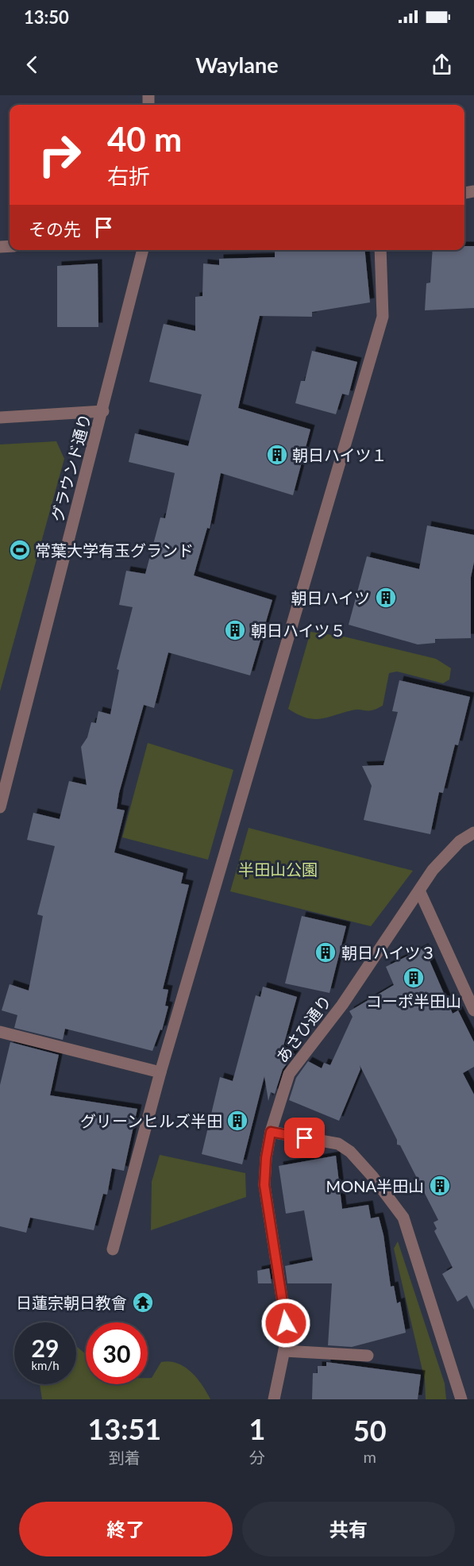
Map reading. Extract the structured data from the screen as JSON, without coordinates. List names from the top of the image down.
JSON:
{
  "streets": {
    "street": ["グラウンド通り", "あさひ通り"]
  },
  "parks": ["半田山公園"],
  "places": {
    "building": [
      "朝日ハイツ１",
      "朝日ハイツ",
      "朝日ハイツ５",
      "朝日ハイツ３",
      "コーポ半田山",
      "グリーンヒルズ半田",
      "MONA半田山"
    ],
    "sports": ["常葉大学有玉グランド"],
    "temple": ["日蓮宗朝日教會"]
  },
  "page": {
    "status": "13:50",
    "header": "Waylane",
    "turn": ["40 m", "右折"],
    "then": "その先",
    "speed": "29 km/h",
    "limit": "30",
    "eta": [
      "13:51",
      "到着",
      "1",
      "分",
      "50",
      "m"
    ],
    "buttons": ["終了", "共有"]
  }
}
